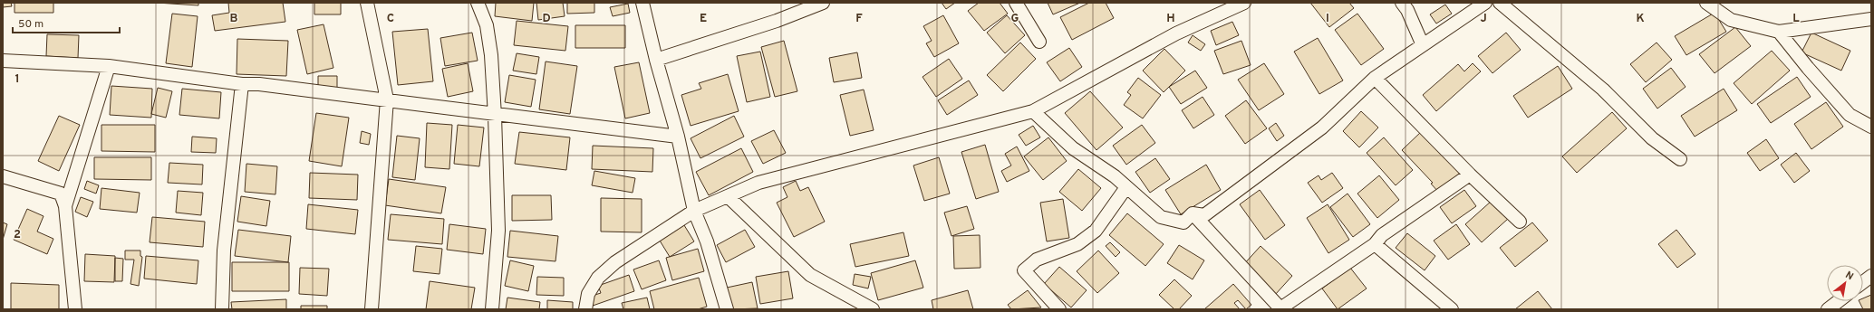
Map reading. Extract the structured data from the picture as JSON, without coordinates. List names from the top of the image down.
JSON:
{
  "scale_bar": "50 m",
  "north": "top right",
  "grid": {
    "columns": [
      "B",
      "C",
      "D",
      "E",
      "F",
      "G",
      "H",
      "I",
      "J",
      "K",
      "L"
    ],
    "rows": ["1", "2"]
  }
}
